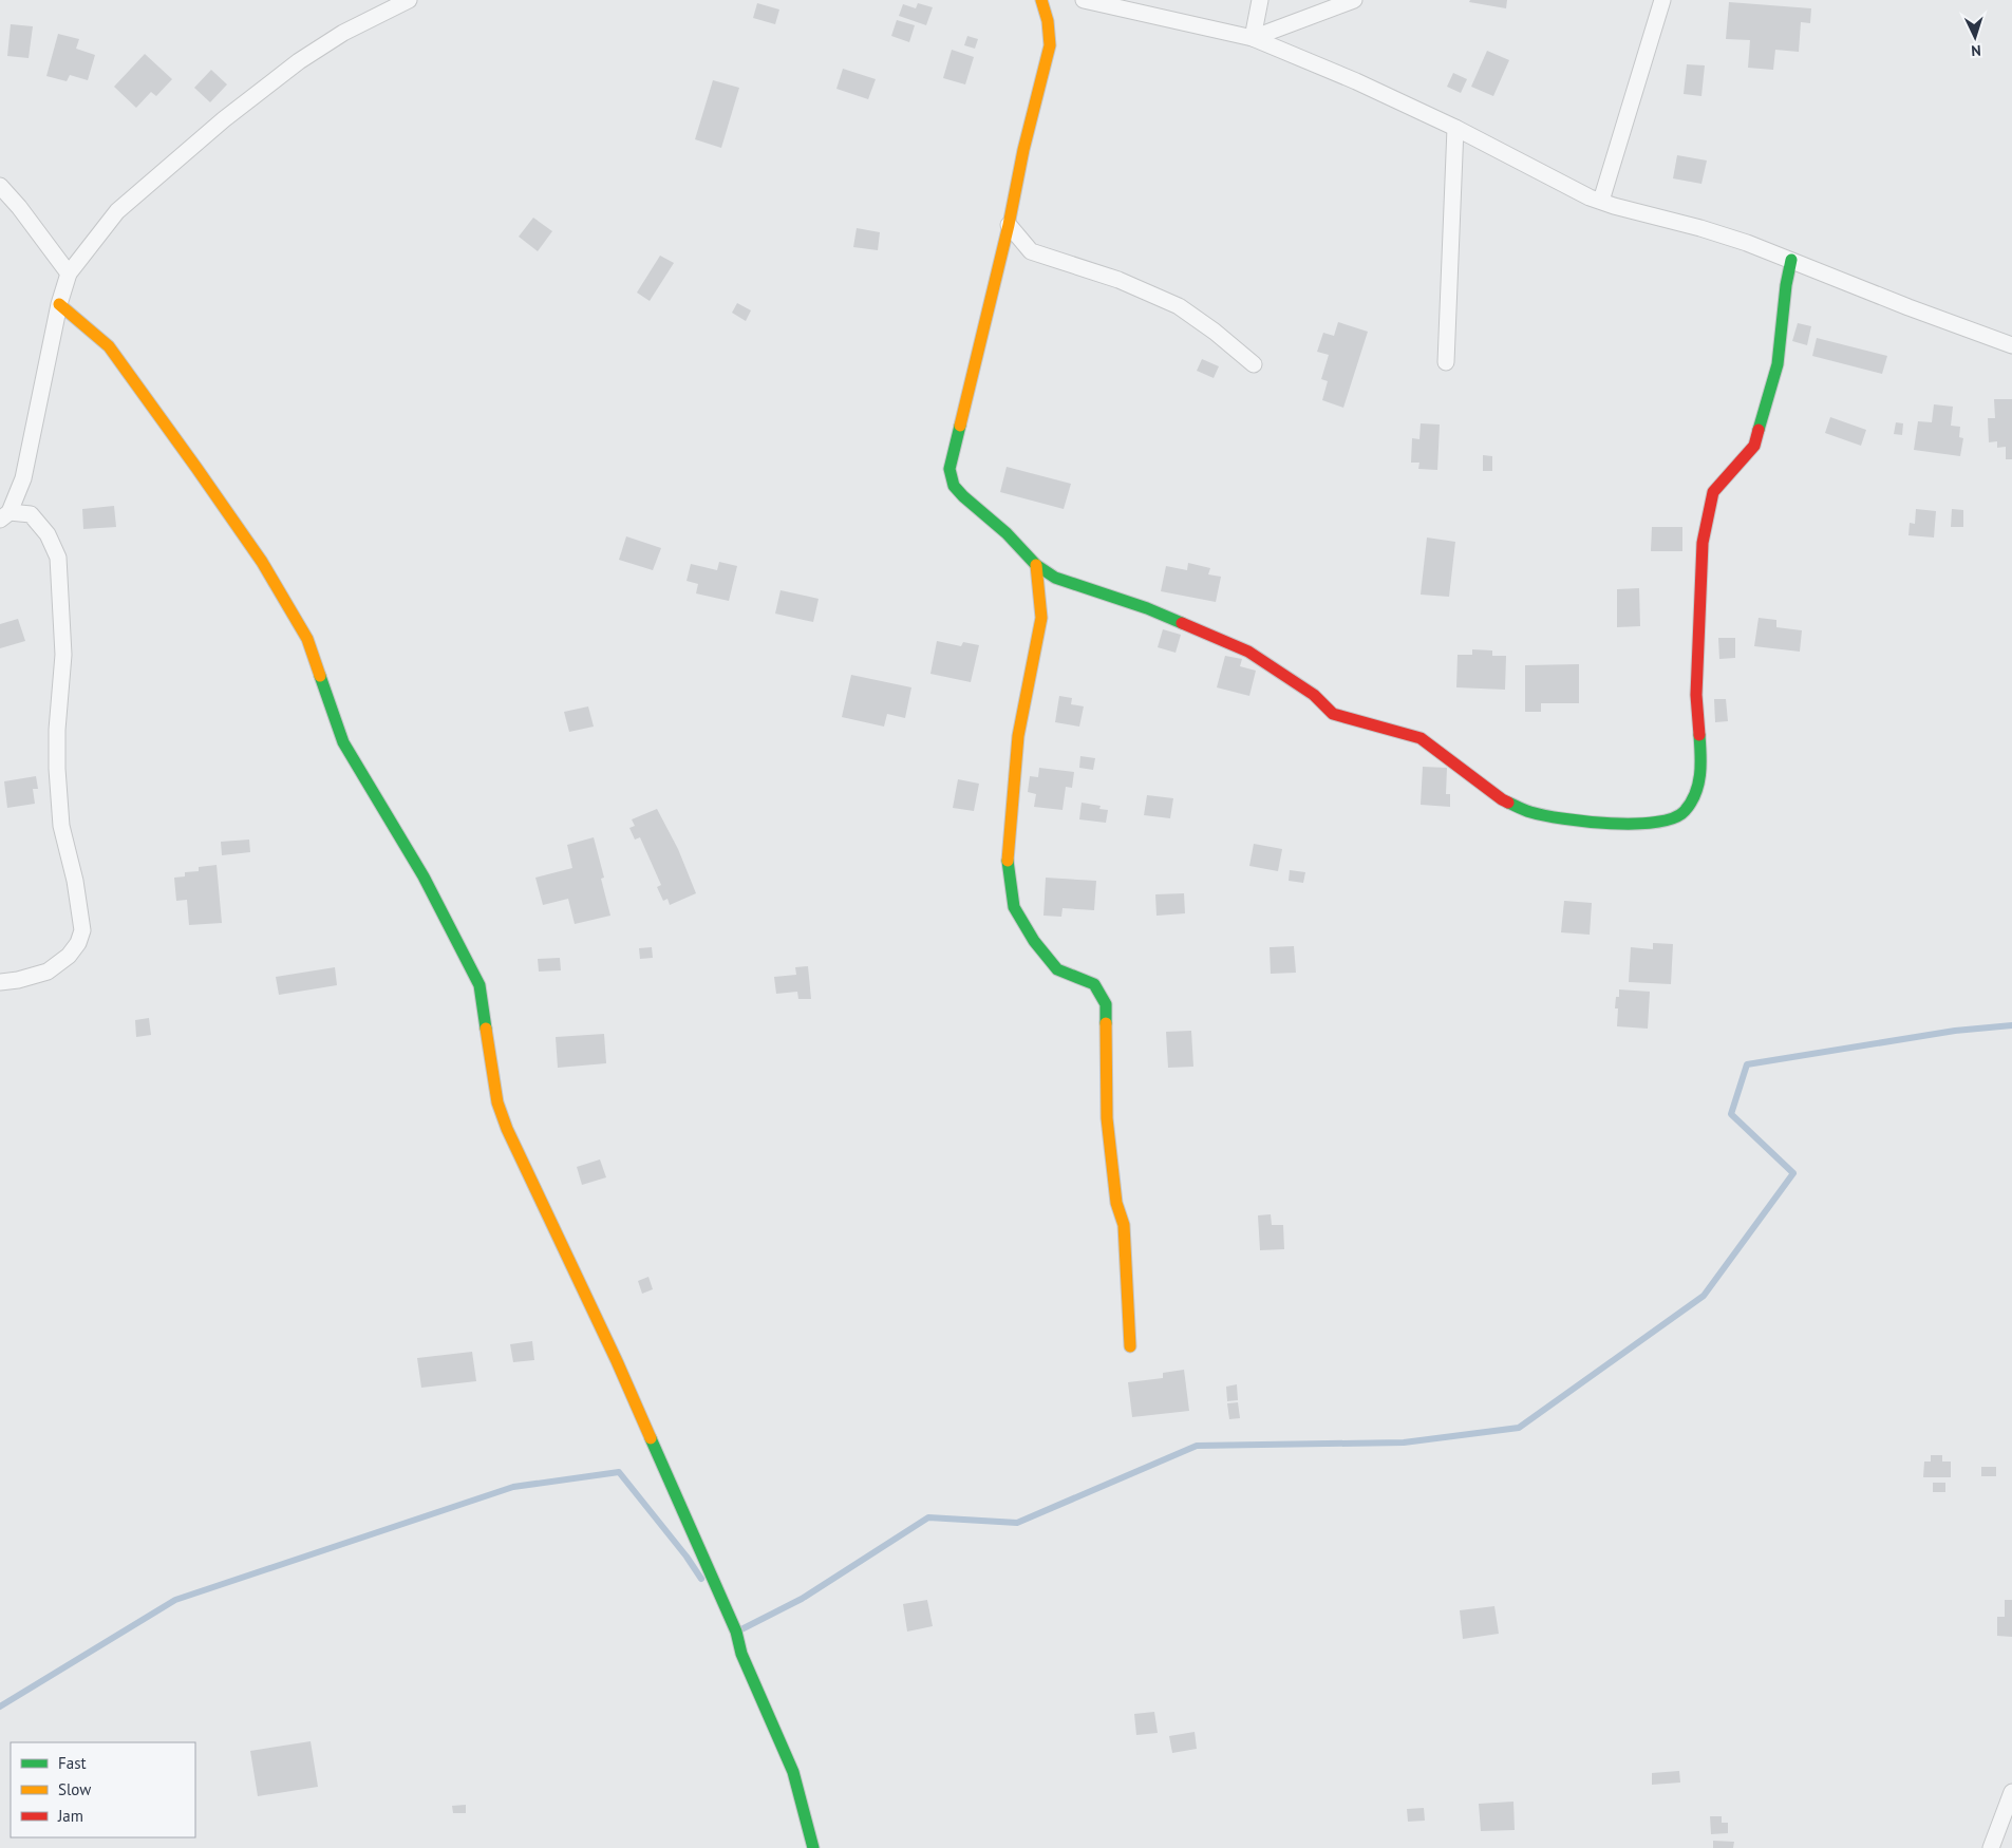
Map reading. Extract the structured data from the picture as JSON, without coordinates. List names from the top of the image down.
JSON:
{
  "legend": ["Fast", "Slow", "Jam"],
  "north": "bottom"
}
